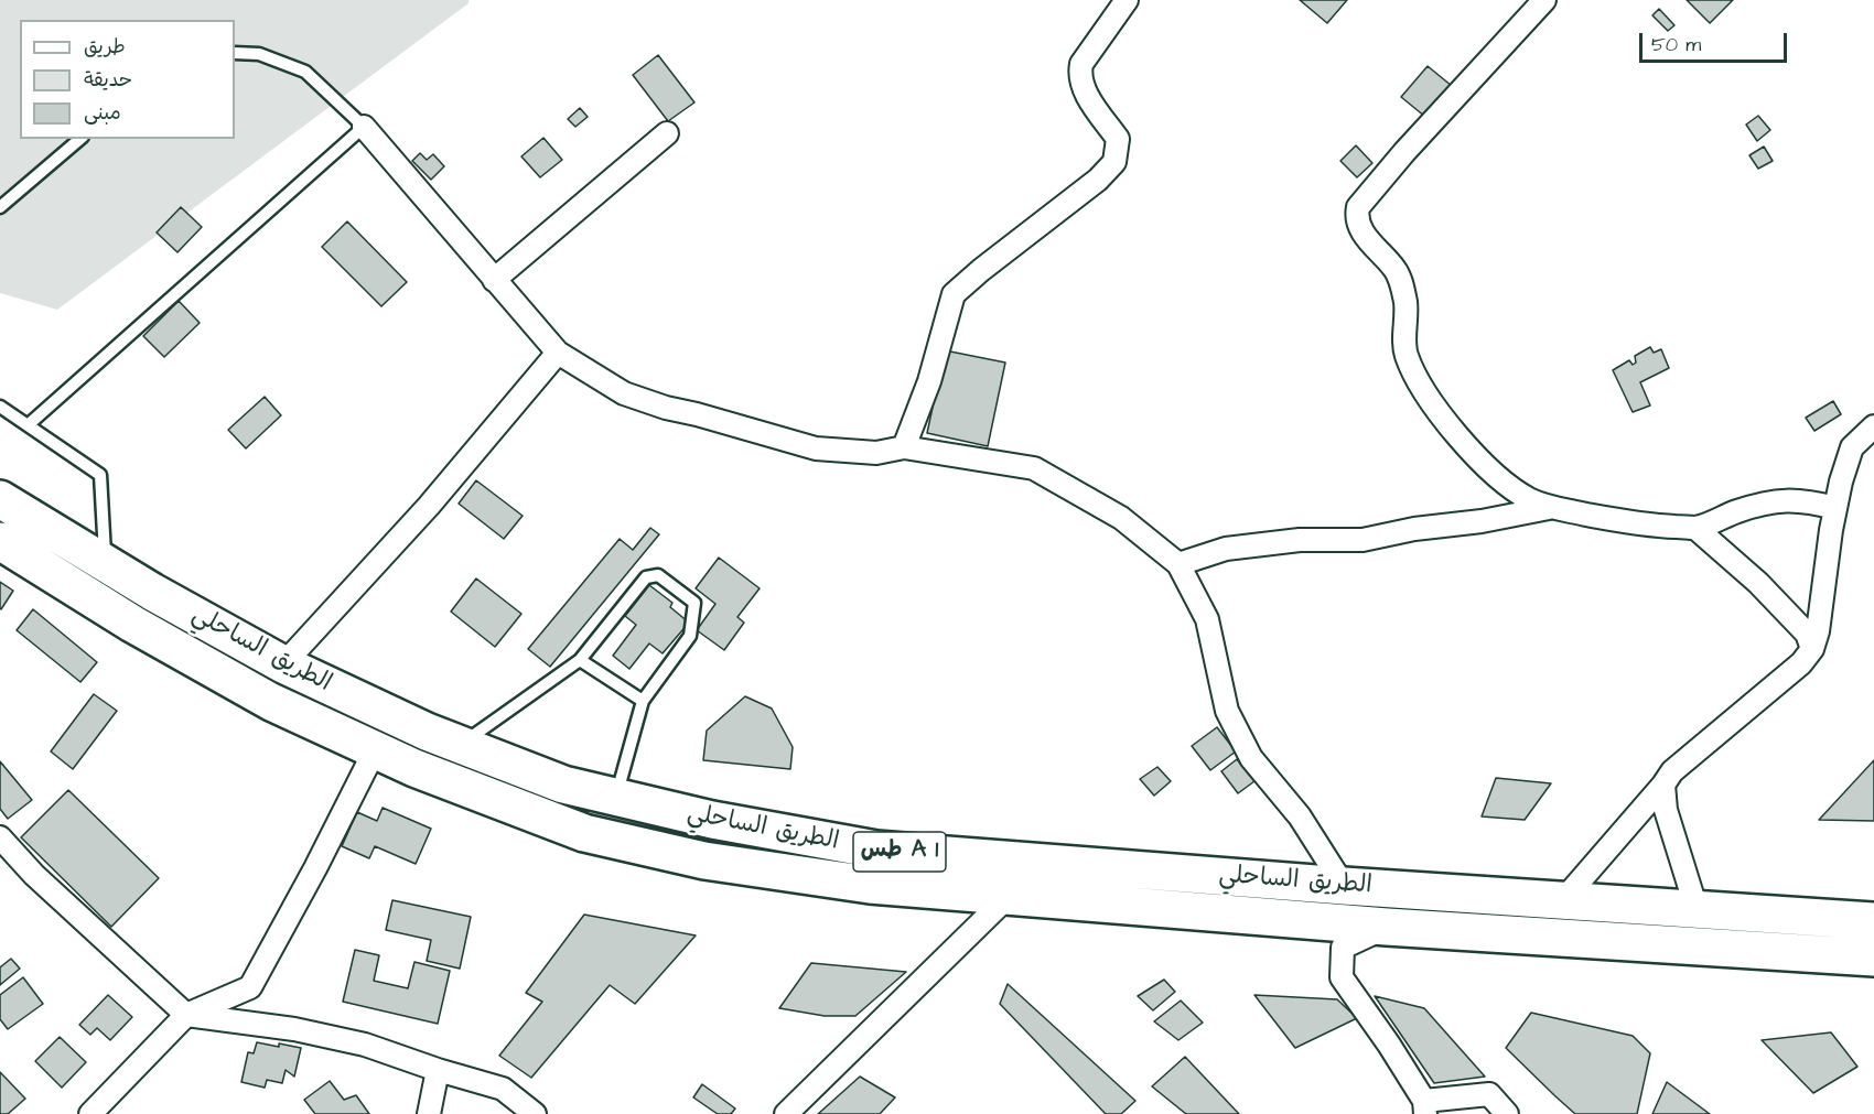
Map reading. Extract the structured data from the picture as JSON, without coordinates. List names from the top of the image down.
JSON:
{
  "streets": {
    "highway": ["الطريق الساحلي", "طس A 1"]
  },
  "legend": ["طريق", "حديقة", "مبنى"],
  "scale_bar": "50 m"
}
